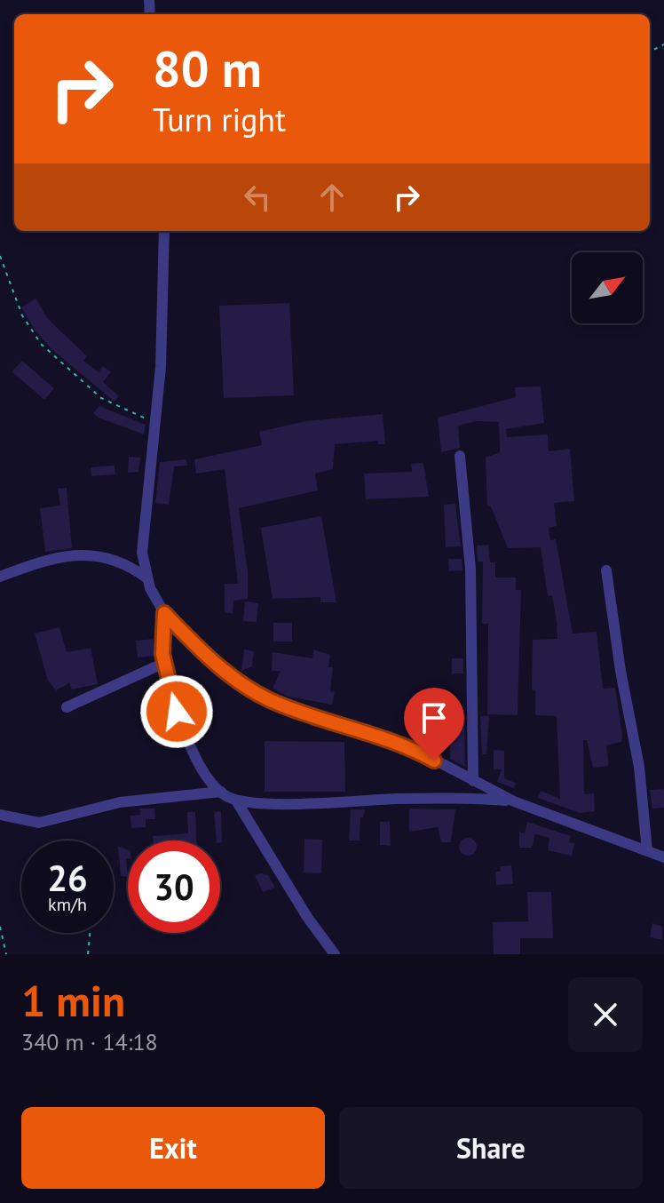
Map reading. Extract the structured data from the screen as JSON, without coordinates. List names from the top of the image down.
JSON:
{
  "north": "top right",
  "page": {
    "turn": ["80 m", "Turn right"],
    "speed": "26 km/h",
    "limit": "30",
    "heading": ["1 min", "340 m · 14:18"],
    "buttons": ["Exit", "Share"]
  }
}
